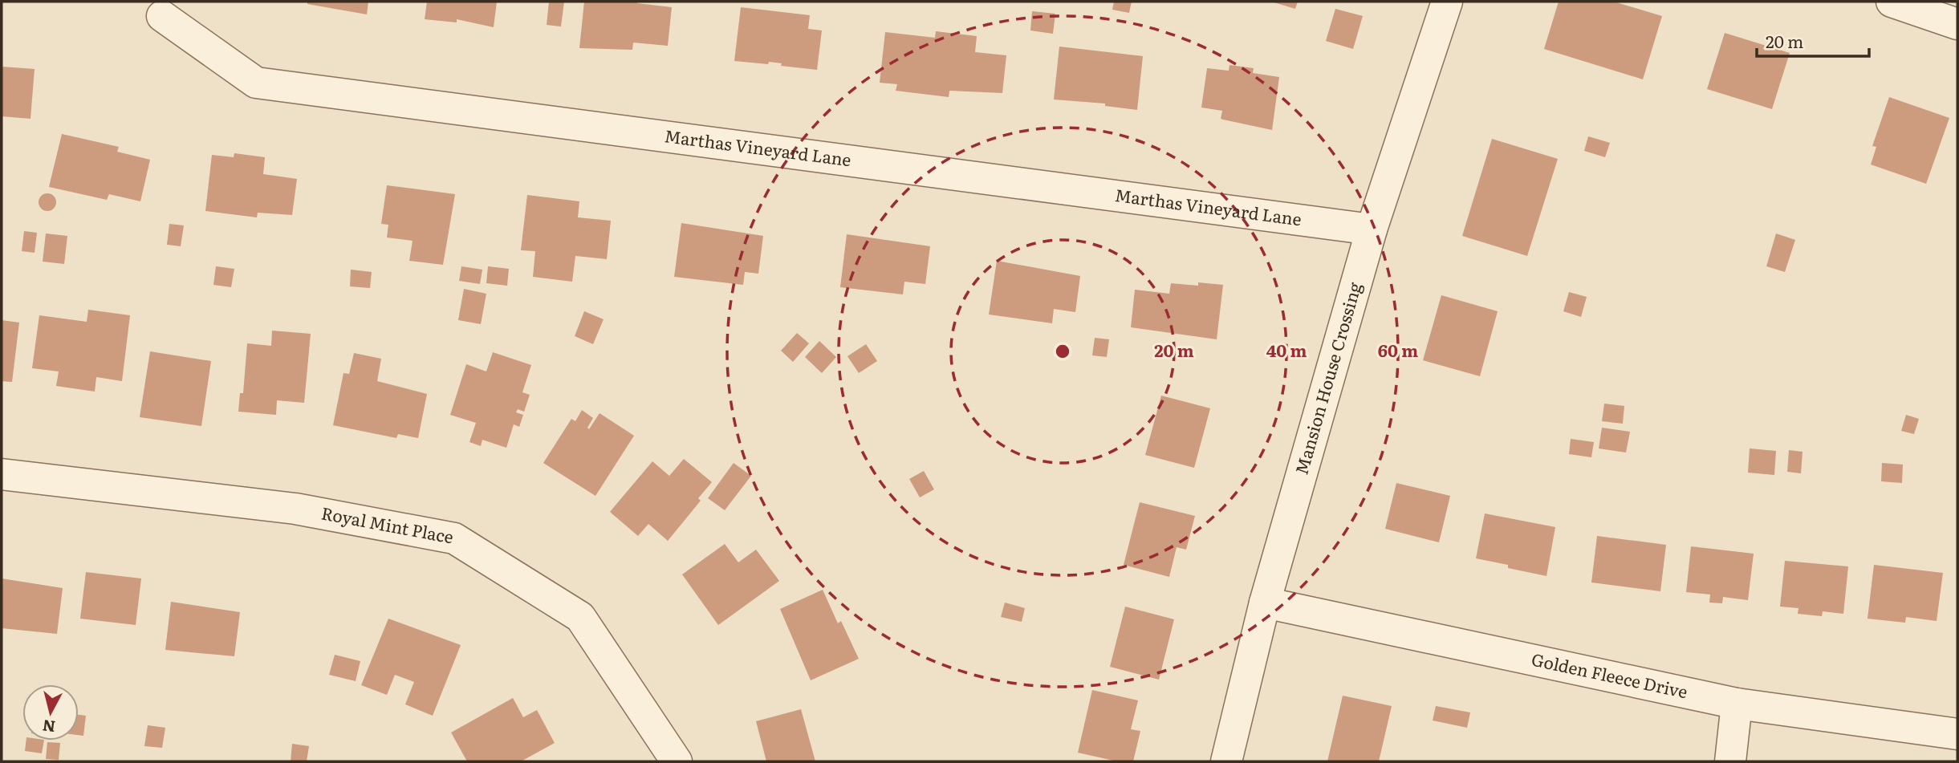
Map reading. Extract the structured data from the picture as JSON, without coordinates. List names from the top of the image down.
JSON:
{
  "streets": {
    "street": [
      "Marthas Vineyard Lane",
      "Mansion House Crossing",
      "Royal Mint Place",
      "Golden Fleece Drive"
    ]
  },
  "crossings": [
    ["Marthas Vineyard Lane", "Mansion House Crossing"],
    ["Mansion House Crossing", "Golden Fleece Drive"]
  ],
  "scale_bar": "20 m",
  "north": "bottom",
  "rings": ["20 m", "40 m", "60 m"]
}
